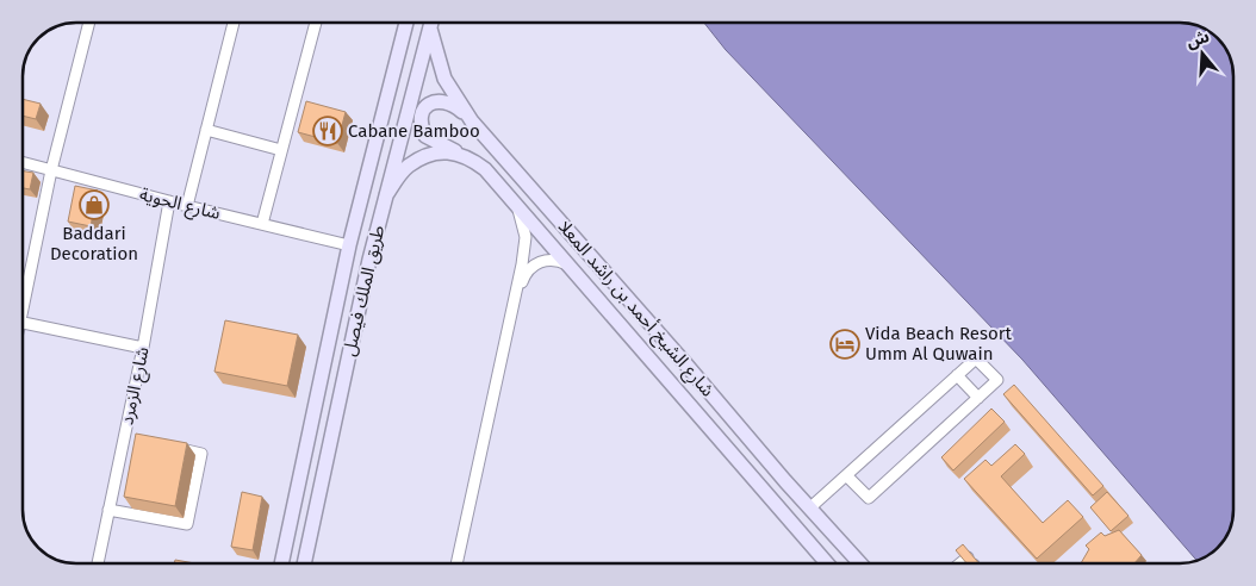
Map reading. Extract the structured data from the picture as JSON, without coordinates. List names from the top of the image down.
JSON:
{
  "streets": {
    "main road": ["طريق الملك فيصل", "شارع الشيخ أحمد بن راشد المعلا"],
    "street": ["شارع الحوية", "شارع الزمرد"]
  },
  "crossings": [
    ["شارع الحوية", "طريق الملك فيصل"],
    ["شارع الحوية", "شارع الزمرد"],
    ["طريق الملك فيصل", "شارع الشيخ أحمد بن راشد المعلا"]
  ],
  "places": {
    "restaurant": ["Cabane Bamboo"],
    "shop": ["Baddari Decoration"],
    "hotel": ["Vida Beach Resort Umm Al Quwain"]
  },
  "north": "top"
}
